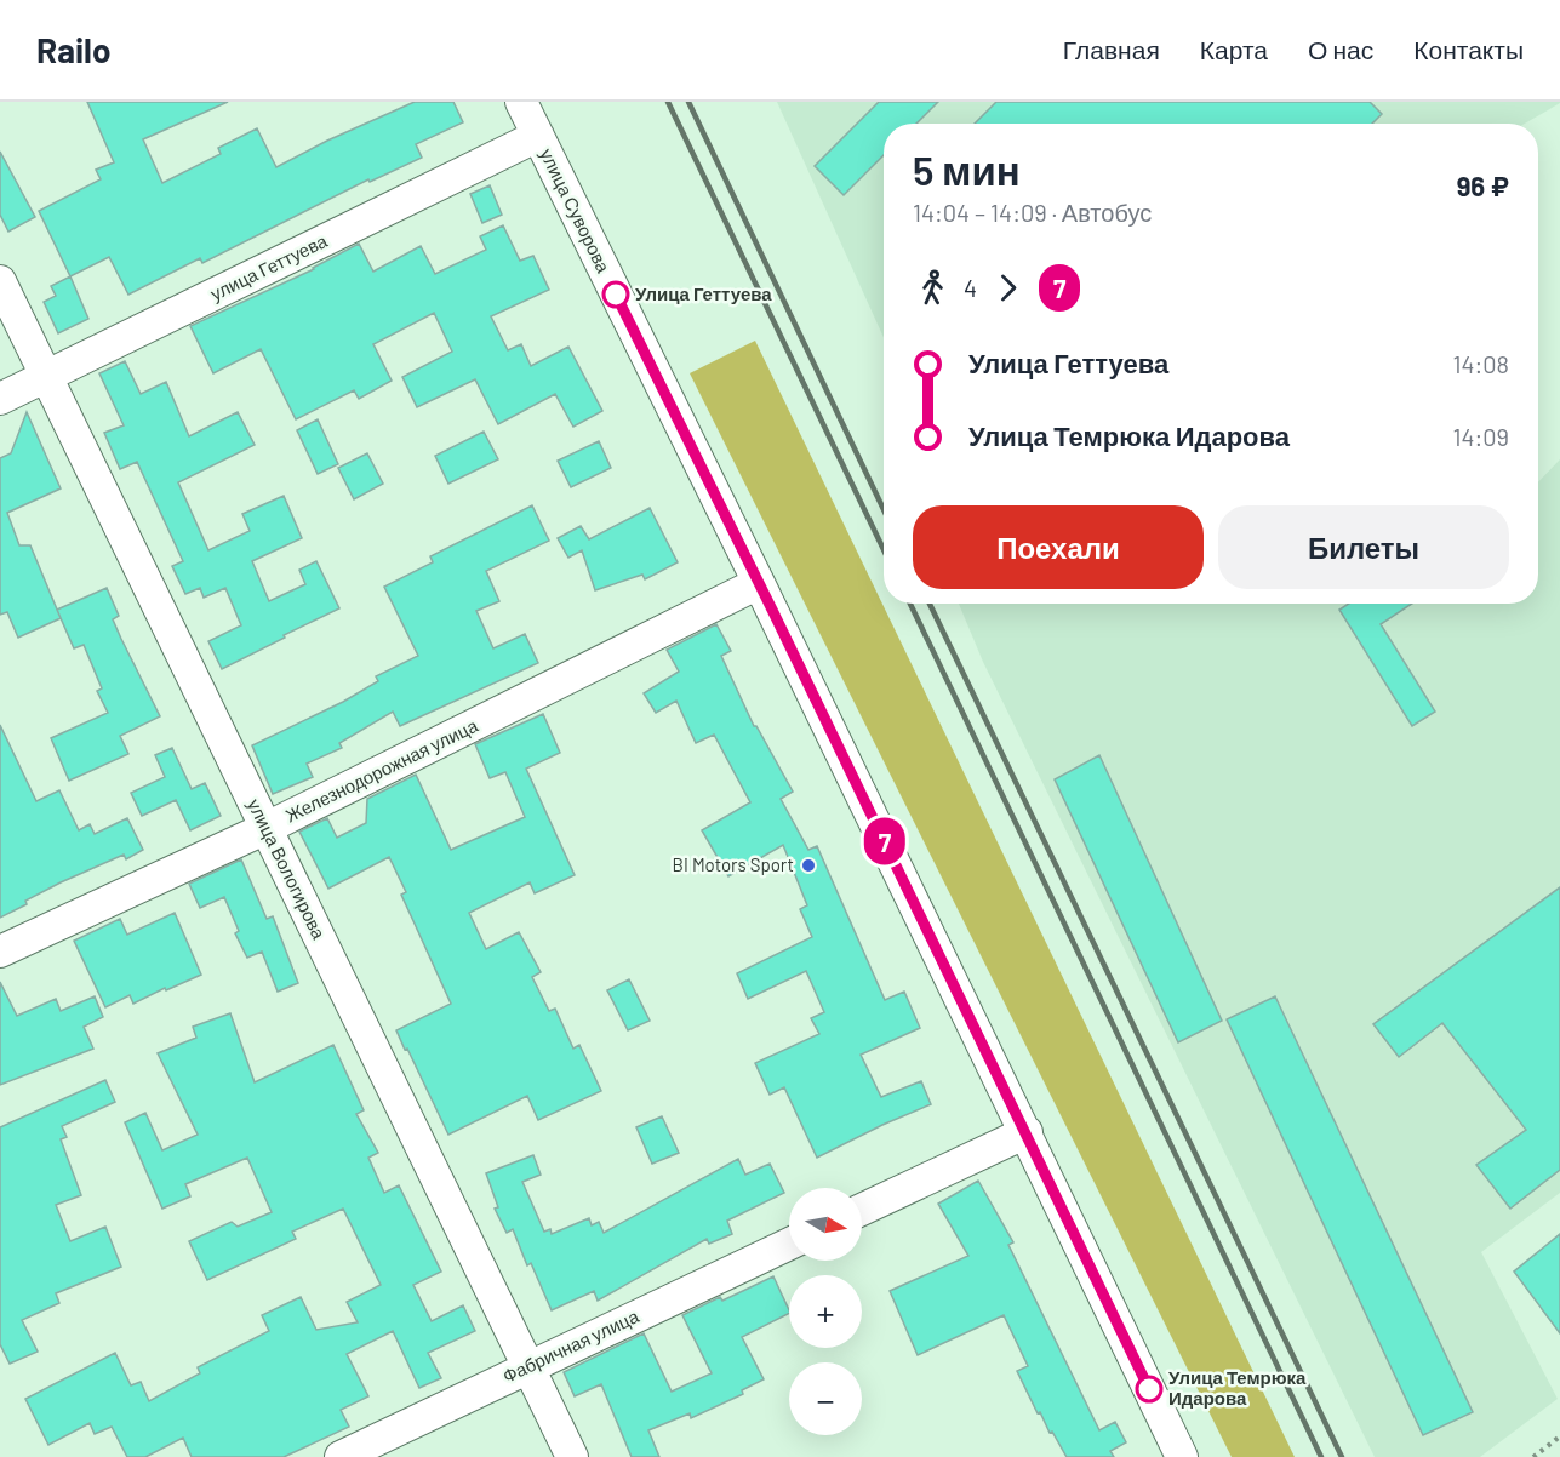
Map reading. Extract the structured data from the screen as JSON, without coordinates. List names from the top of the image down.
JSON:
{
  "streets": {
    "street": [
      "улица Суворова",
      "улица Геттуева",
      "Железнодорожная улица",
      "улица Вологирова",
      "Фабричная улица"
    ]
  },
  "crossings": [
    ["улица Суворова", "улица Геттуева"],
    ["улица Суворова", "Железнодорожная улица"],
    ["улица Геттуева", "улица Вологирова"],
    ["Железнодорожная улица", "улица Вологирова"],
    ["улица Вологирова", "Фабричная улица"]
  ],
  "places": ["Улица Геттуева", "BI Motors Sport", "Улица Темрюка Идарова"],
  "lines": ["bus line 7"],
  "north": "right",
  "page": {
    "header": "Railo",
    "nav": [
      "Главная",
      "Карта",
      "О нас",
      "Контакты"
    ],
    "on_map": "7",
    "heading": ["5 мин", "14:04 – 14:09 · Автобус", "96 ₽"],
    "legs": ["4", "7"],
    "list": [
      {
        "name": "Улица Геттуева",
        "value": "14:08"
      },
      {
        "name": "Улица Темрюка Идарова",
        "value": "14:09"
      }
    ],
    "buttons": ["Поехали", "Билеты"],
    "map_buttons": ["+", "−"]
  }
}
